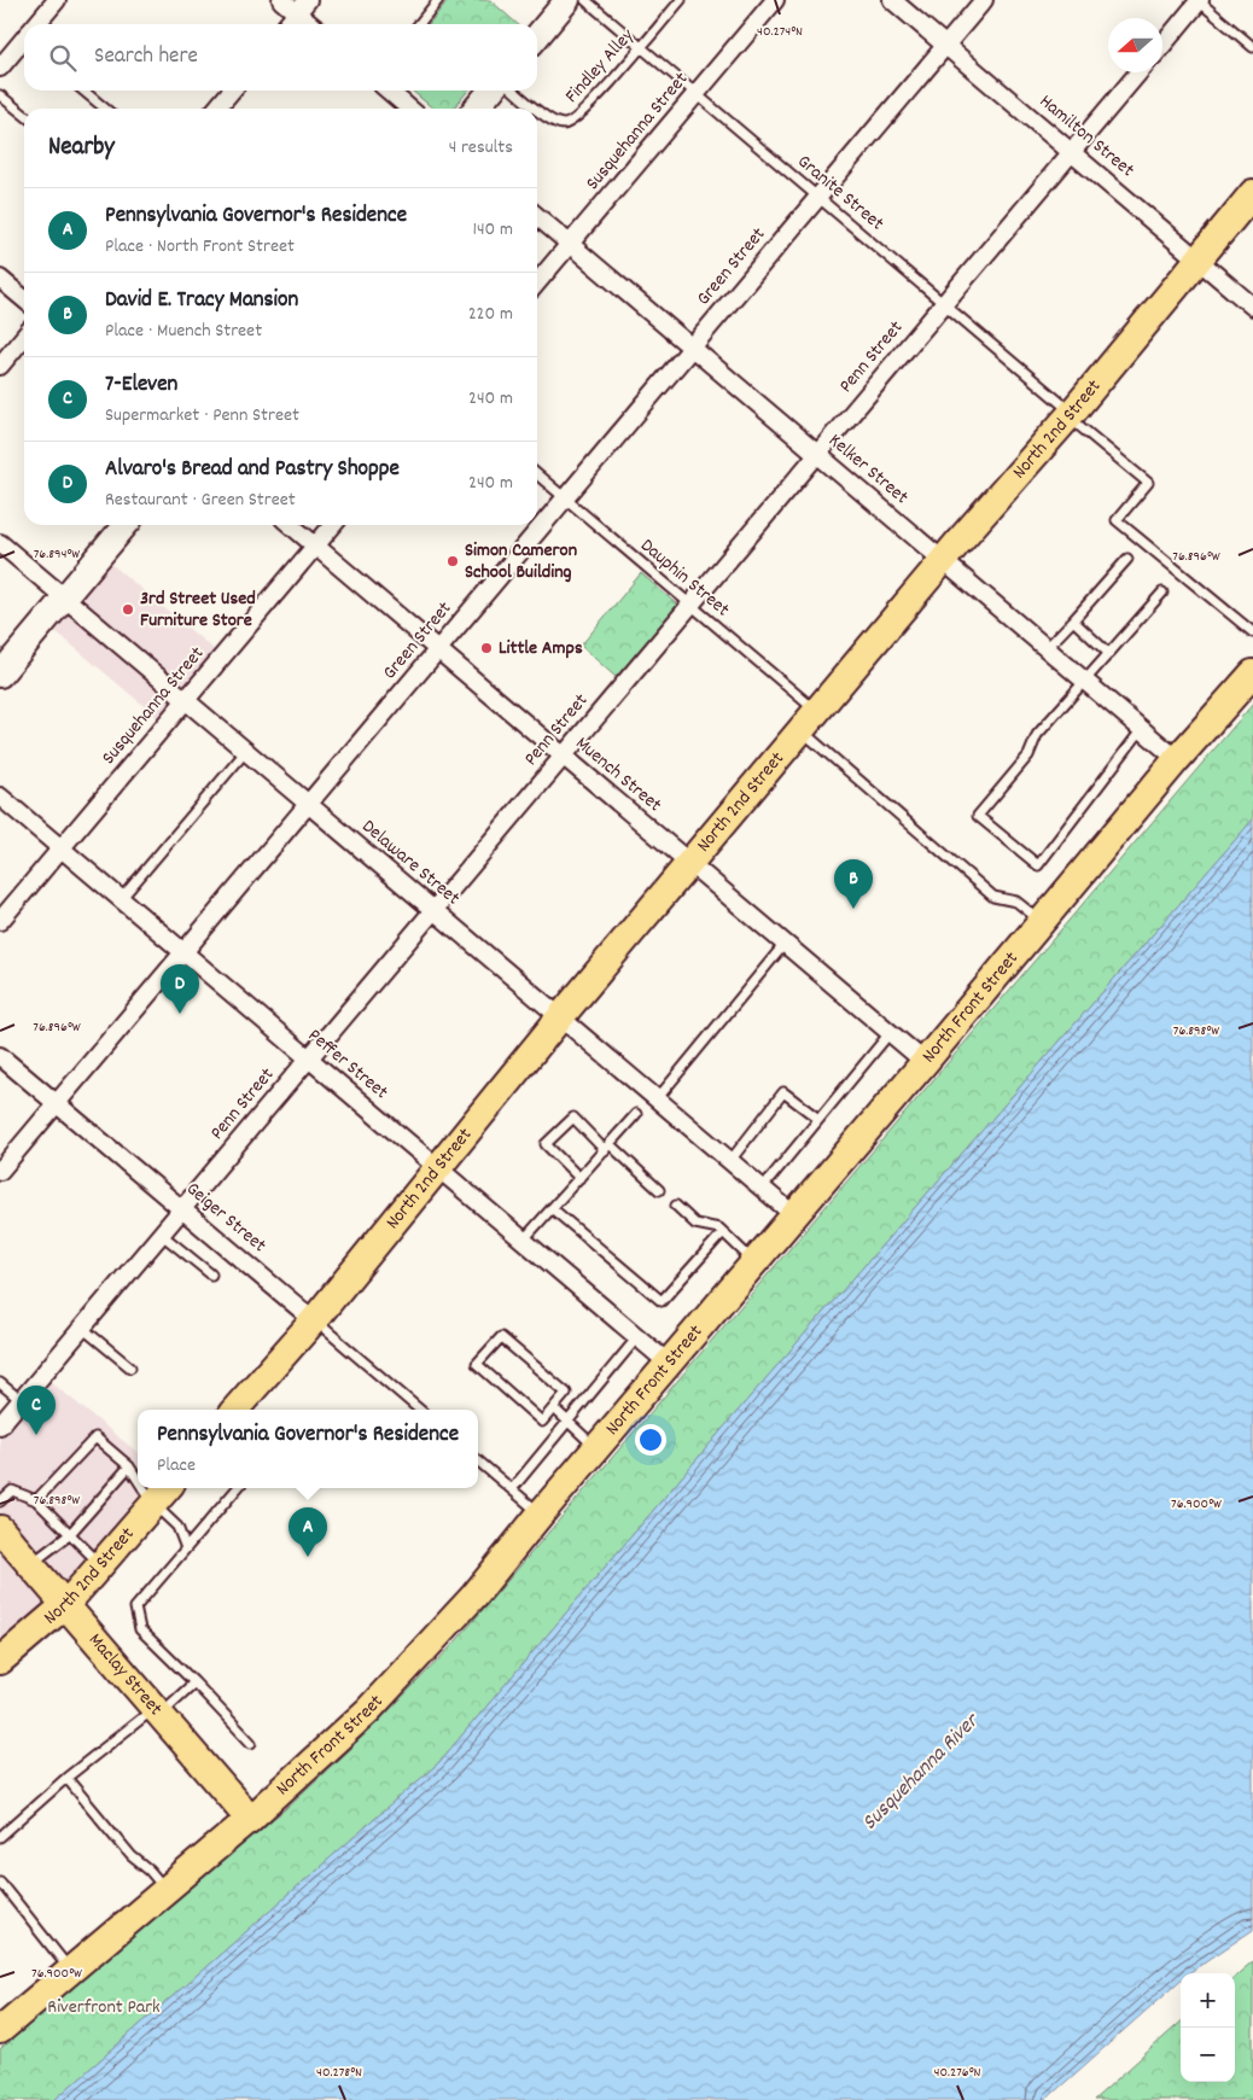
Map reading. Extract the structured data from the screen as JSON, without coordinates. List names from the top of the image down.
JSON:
{
  "streets": {
    "main road": ["North 2nd Street", "North Front Street", "Maclay Street"],
    "street": [
      "Susquehanna Street",
      "Hamilton Street",
      "Green Street",
      "Penn Street",
      "Kelker Street",
      "Muench Street",
      "Delaware Street",
      "Peffer Street",
      "Geiger Street"
    ],
    "lane": ["Findley Alley", "Granite Street", "Dauphin Street"]
  },
  "crossings": [
    ["Findley Alley", "Granite Street"],
    ["Susquehanna Street", "Granite Street"],
    ["Susquehanna Street", "Kelker Street"],
    ["Susquehanna Street", "Muench Street"],
    ["Susquehanna Street", "Delaware Street"],
    ["Susquehanna Street", "Peffer Street"],
    ["Hamilton Street", "Green Street"],
    ["Hamilton Street", "Penn Street"],
    ["Hamilton Street", "North 2nd Street"],
    ["Granite Street", "Green Street"],
    ["Granite Street", "Penn Street"],
    ["Granite Street", "North 2nd Street"],
    ["Green Street", "Kelker Street"],
    ["Green Street", "Dauphin Street"],
    ["Green Street", "Muench Street"],
    ["Green Street", "Delaware Street"],
    ["Green Street", "Peffer Street"],
    ["Green Street", "Geiger Street"],
    ["Penn Street", "Kelker Street"],
    ["Penn Street", "Dauphin Street"],
    ["Penn Street", "Muench Street"],
    ["Penn Street", "Delaware Street"],
    ["Penn Street", "Peffer Street"],
    ["Penn Street", "Geiger Street"],
    ["North 2nd Street", "Kelker Street"],
    ["North 2nd Street", "Dauphin Street"],
    ["North 2nd Street", "Muench Street"],
    ["North 2nd Street", "Delaware Street"],
    ["North 2nd Street", "Peffer Street"],
    ["North 2nd Street", "Geiger Street"],
    ["North 2nd Street", "Maclay Street"],
    ["Kelker Street", "North Front Street"],
    ["Dauphin Street", "North Front Street"],
    ["Muench Street", "North Front Street"],
    ["Delaware Street", "North Front Street"],
    ["North Front Street", "Peffer Street"],
    ["North Front Street", "Maclay Street"]
  ],
  "water": ["Susquehanna River"],
  "parks": ["Riverfront Park"],
  "places": ["Simon Cameron School Building", "3rd Street Used Furniture Store", "Little Amps"],
  "north": "left",
  "page": {
    "search": "Search here",
    "heading": ["Nearby", "4 results"],
    "list": [
      {
        "mark": "A",
        "name": "Pennsylvania Governor's Residence",
        "note": "Place · North Front Street",
        "value": "140 m"
      },
      {
        "mark": "B",
        "name": "David E. Tracy Mansion",
        "note": "Place · Muench Street",
        "value": "220 m"
      },
      {
        "mark": "C",
        "name": "7-Eleven",
        "note": "Supermarket · Penn Street",
        "value": "240 m"
      },
      {
        "mark": "D",
        "name": "Alvaro's Bread and Pastry Shoppe",
        "note": "Restaurant · Green Street",
        "value": "240 m"
      }
    ],
    "pins": [
      "B",
      "D",
      "C",
      "A"
    ],
    "popup": ["Pennsylvania Governor's Residence", "Place"],
    "map_buttons": ["+", "−"]
  },
  "coordinates": [
    "40.274°N",
    "76.894°W",
    "76.896°W",
    "76.898°W",
    "76.900°W",
    "40.278°N",
    "40.276°N"
  ]
}
